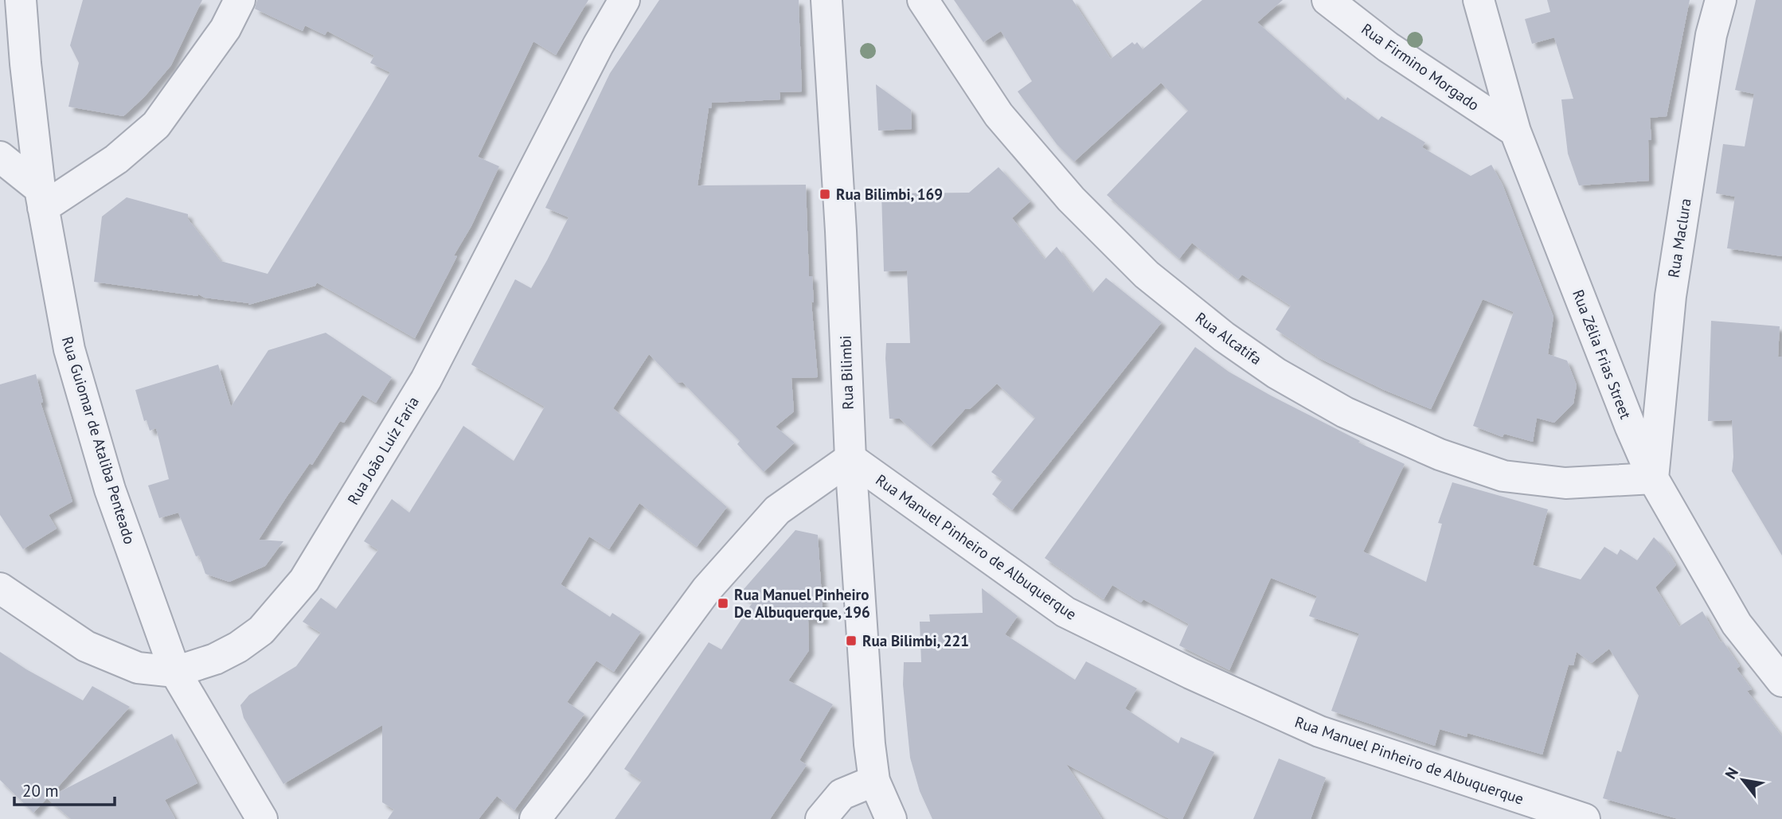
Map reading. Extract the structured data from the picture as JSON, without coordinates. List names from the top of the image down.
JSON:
{
  "streets": {
    "street": [
      "Rua Firmino Morgado",
      "Rua Maclura",
      "Rua Alcatifa",
      "Rua Zélia Frias Street",
      "Rua Bilimbi",
      "Rua Guiomar de Ataliba Penteado",
      "Rua João Luíz Faria",
      "Rua Manuel Pinheiro de Albuquerque"
    ]
  },
  "crossings": [
    ["Rua Firmino Morgado", "Rua Zélia Frias Street"],
    ["Rua Maclura", "Rua Alcatifa"],
    ["Rua Maclura", "Rua Zélia Frias Street"],
    ["Rua Alcatifa", "Rua Zélia Frias Street"],
    ["Rua Bilimbi", "Rua Manuel Pinheiro de Albuquerque"],
    ["Rua Guiomar de Ataliba Penteado", "Rua João Luíz Faria"]
  ],
  "places": {
    "transit": ["Rua Bilimbi, 169", "Rua Manuel Pinheiro De Albuquerque, 196", "Rua Bilimbi, 221"]
  },
  "scale_bar": "20 m",
  "north": "top left"
}
